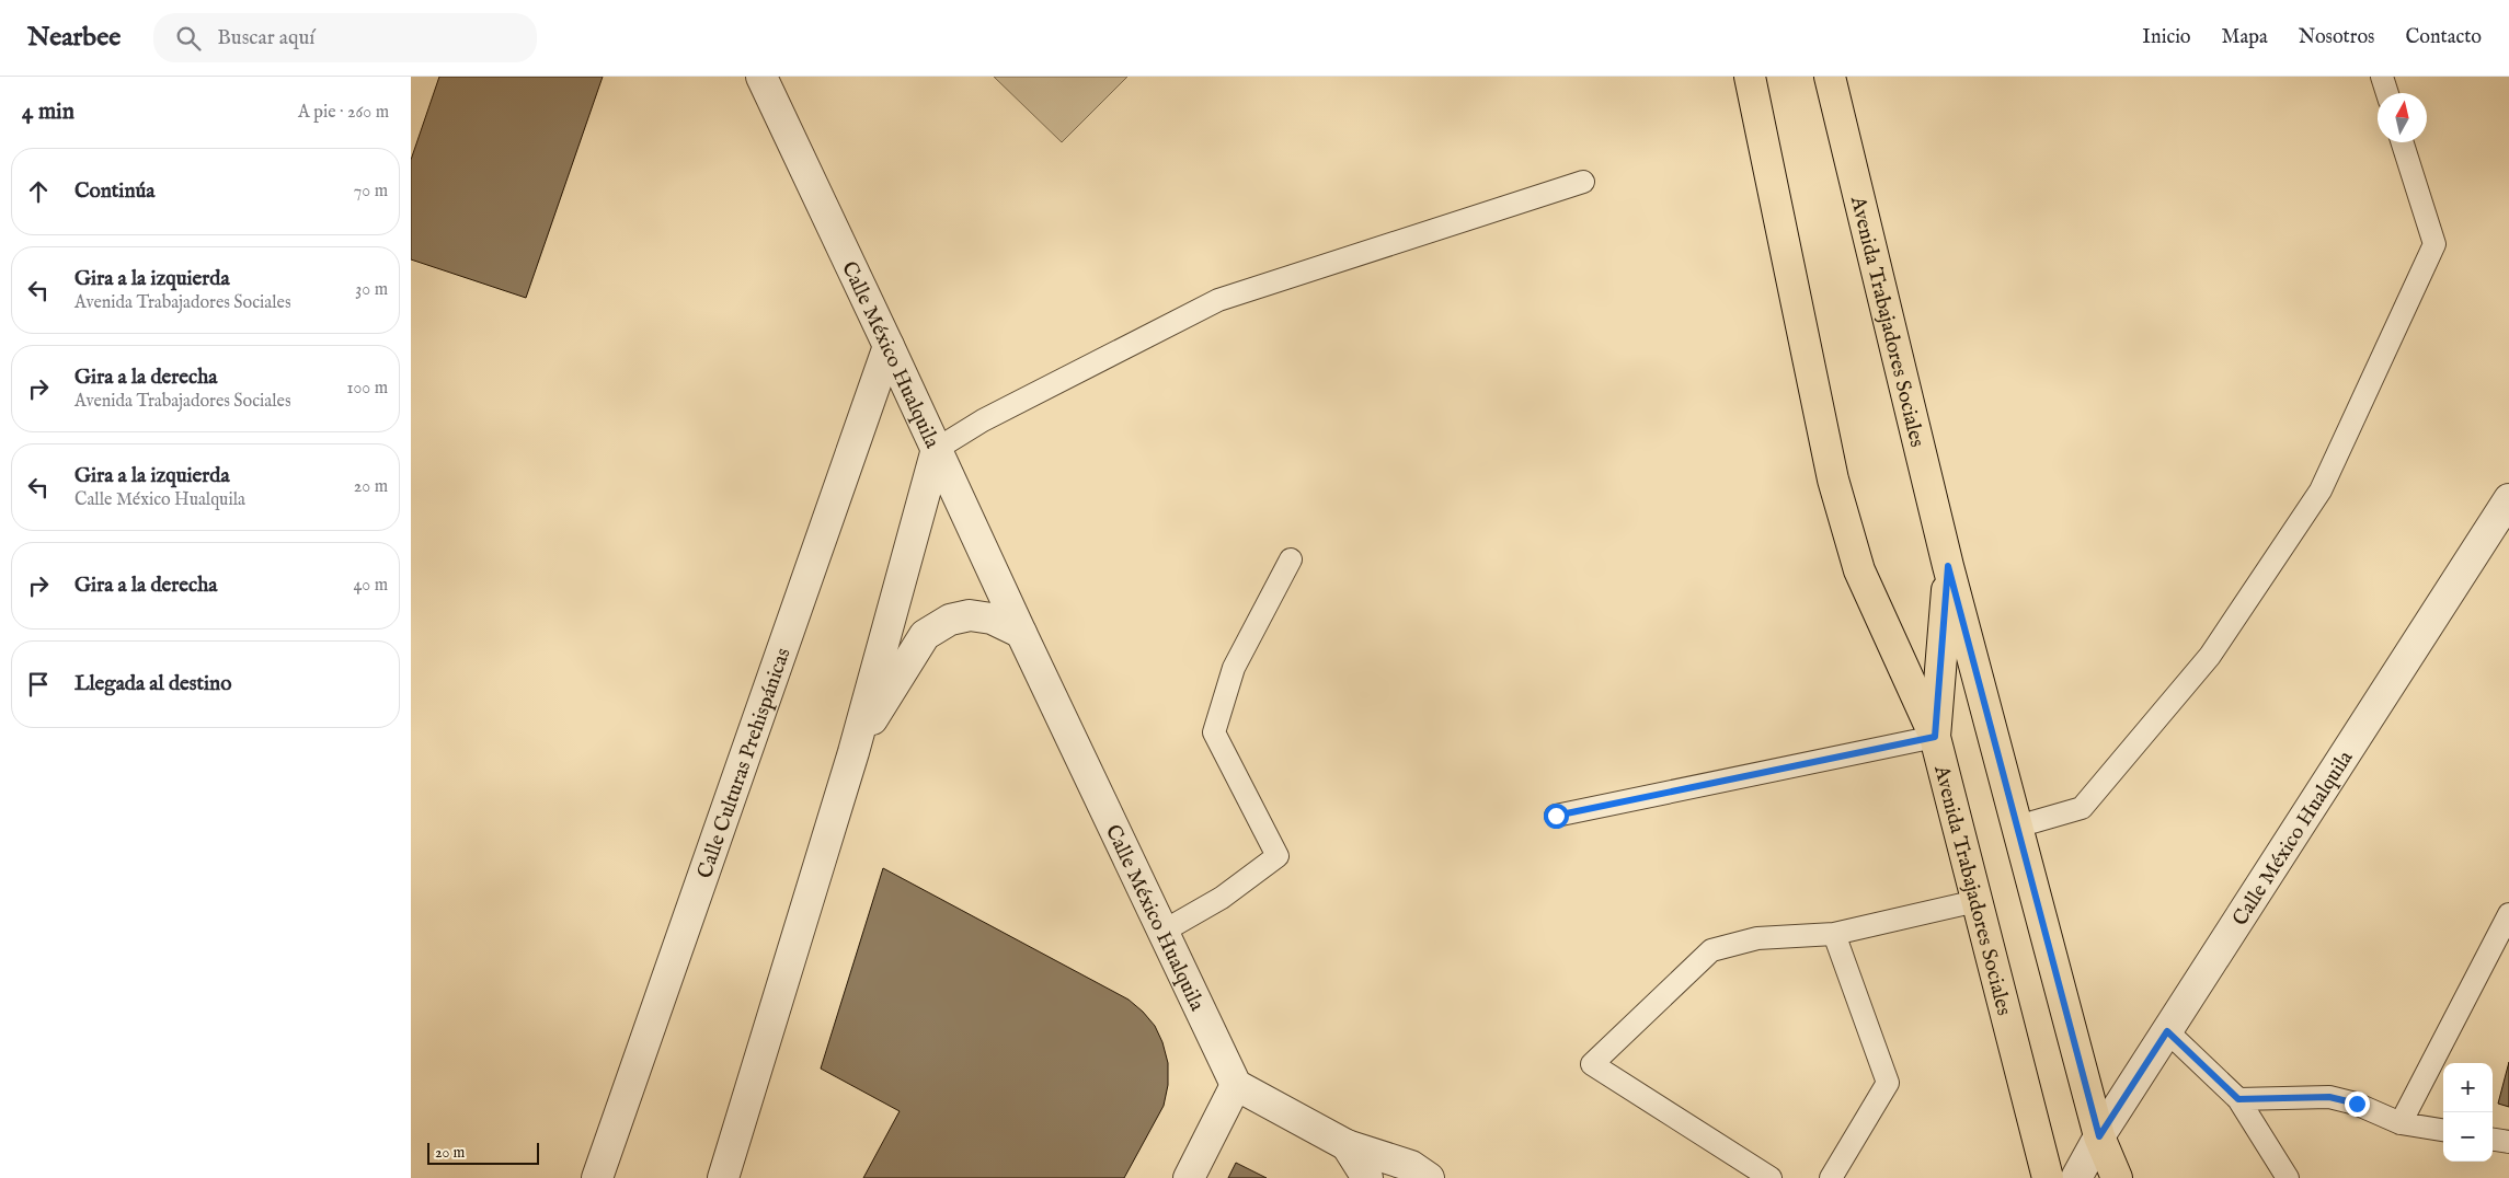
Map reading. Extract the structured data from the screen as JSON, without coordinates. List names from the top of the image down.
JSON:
{
  "streets": {
    "main road": ["Avenida Trabajadores Sociales"],
    "street": ["Calle México Hualquila", "Calle Culturas Prehispánicas"]
  },
  "crossings": [
    ["Avenida Trabajadores Sociales", "Calle México Hualquila"],
    ["Calle México Hualquila", "Calle Culturas Prehispánicas"]
  ],
  "scale_bar": "20 m",
  "north": "top",
  "page": {
    "header": "Nearbee",
    "search": "Buscar aquí",
    "nav": [
      "Inicio",
      "Mapa",
      "Nosotros",
      "Contacto"
    ],
    "heading": ["4 min", "A pie · 260 m"],
    "list": [
      ["Continúa", "70 m"],
      ["Gira a la izquierda", "Avenida Trabajadores Sociales", "30 m"],
      ["Gira a la derecha", "Avenida Trabajadores Sociales", "100 m"],
      ["Gira a la izquierda", "Calle México Hualquila", "20 m"],
      ["Gira a la derecha", "40 m"],
      "Llegada al destino"
    ],
    "map_buttons": ["+", "−"],
    "scale": "20 m"
  }
}
